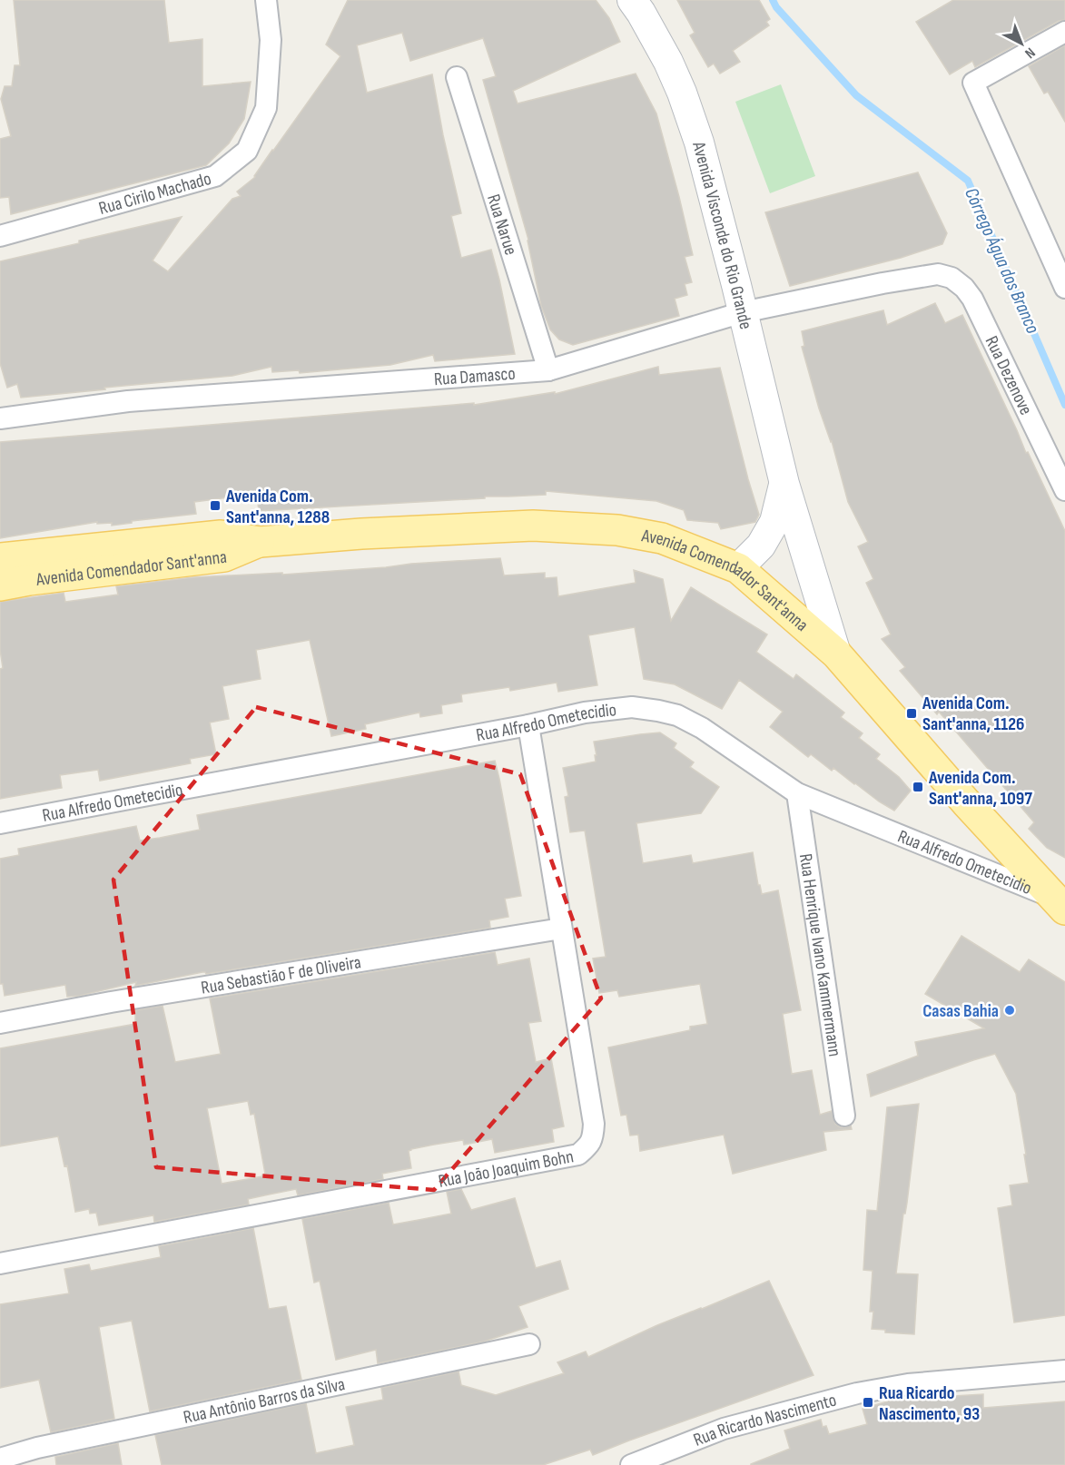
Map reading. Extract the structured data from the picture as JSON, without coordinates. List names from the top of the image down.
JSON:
{
  "streets": {
    "main road": ["Avenida Comendador Sant'anna"],
    "street": [
      "Rua Cirilo Machado",
      "Rua Narue",
      "Avenida Visconde do Rio Grande",
      "Rua Dezenove",
      "Rua Damasco",
      "Rua Alfredo Ometecidio",
      "Rua Henrique Ivano Kammermann",
      "Rua Sebastião F de Oliveira",
      "Rua João Joaquim Bohn",
      "Rua Antônio Barros da Silva",
      "Rua Ricardo Nascimento"
    ]
  },
  "crossings": [
    ["Rua Narue", "Rua Damasco"],
    ["Avenida Visconde do Rio Grande", "Rua Damasco"],
    ["Avenida Visconde do Rio Grande", "Avenida Comendador Sant'anna"],
    ["Rua Dezenove", "Rua Damasco"],
    ["Avenida Comendador Sant'anna", "Rua Alfredo Ometecidio"],
    ["Rua Alfredo Ometecidio", "Rua Henrique Ivano Kammermann"],
    ["Rua Alfredo Ometecidio", "Rua João Joaquim Bohn"],
    ["Rua Sebastião F de Oliveira", "Rua João Joaquim Bohn"]
  ],
  "water": ["Córrego Água dos Branco"],
  "places": {
    "transit": [
      "Avenida Com. Sant'anna, 1288",
      "Avenida Com. Sant'anna, 1126",
      "Avenida Com. Sant'anna, 1097",
      "Rua Ricardo Nascimento, 93"
    ],
    "other": ["Casas Bahia"]
  },
  "north": "bottom right"
}
